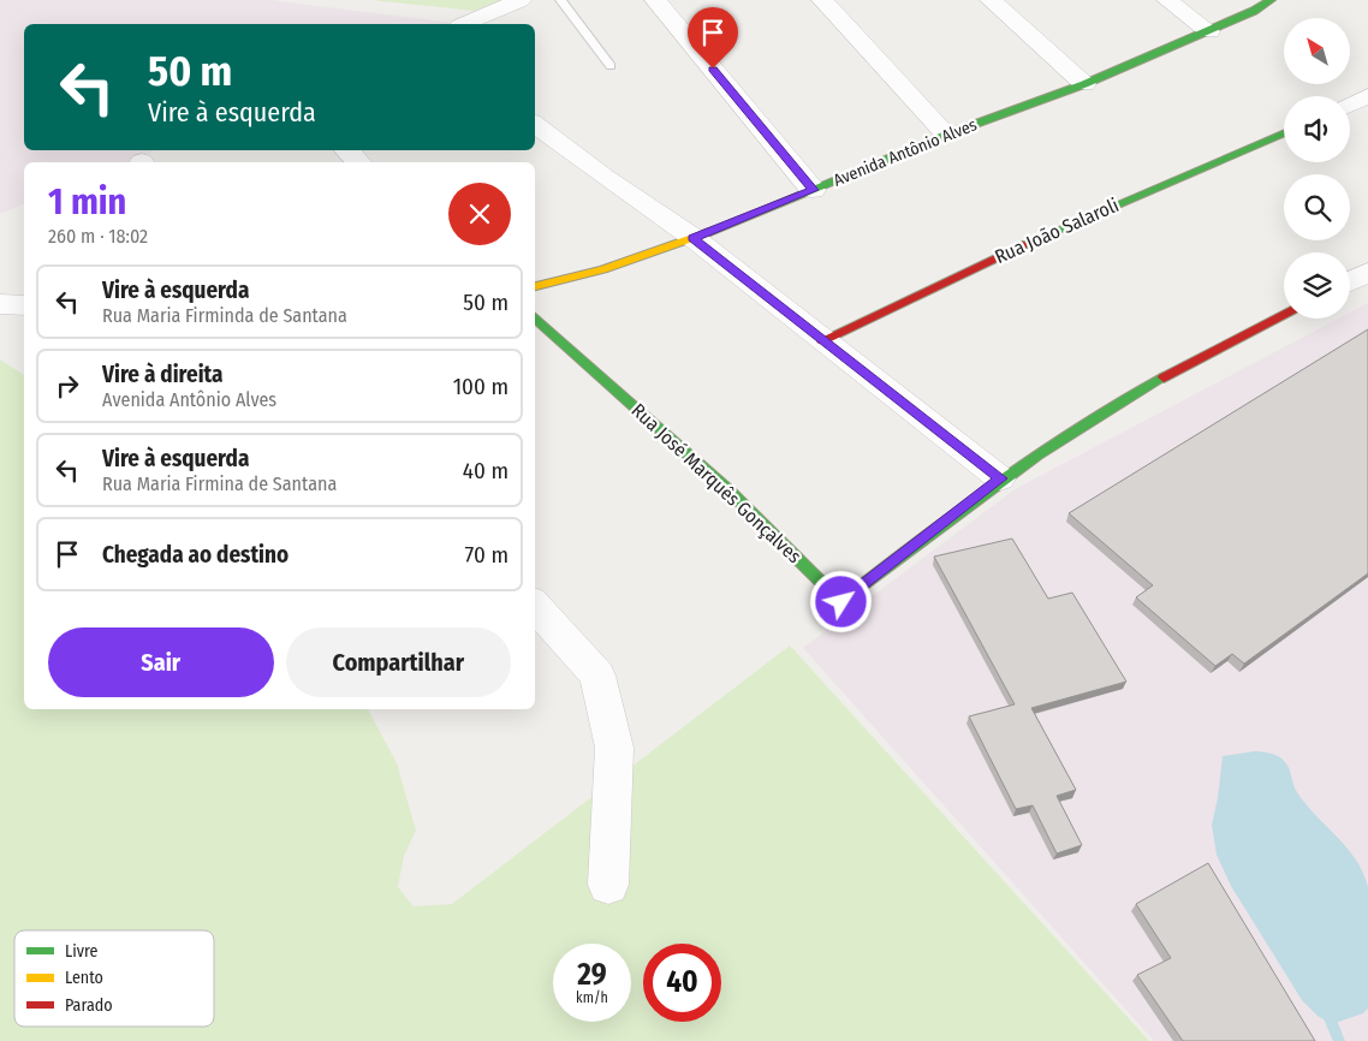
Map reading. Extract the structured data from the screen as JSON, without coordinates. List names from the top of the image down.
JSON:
{
  "streets": {
    "street": ["Avenida Antônio Alves", "Rua João Salaroli", "Rua José Marquês Gonçalves"]
  },
  "legend": ["Livre", "Lento", "Parado"],
  "north": "top left",
  "page": {
    "turn": ["50 m", "Vire à esquerda"],
    "heading": ["1 min", "260 m · 18:02"],
    "list": [
      {
        "name": "Vire à esquerda",
        "note": "Rua Maria Firminda de Santana",
        "value": "50 m"
      },
      {
        "name": "Vire à direita",
        "note": "Avenida Antônio Alves",
        "value": "100 m"
      },
      {
        "name": "Vire à esquerda",
        "note": "Rua Maria Firmina de Santana",
        "value": "40 m"
      },
      {
        "name": "Chegada ao destino",
        "value": "70 m"
      }
    ],
    "buttons": ["Sair", "Compartilhar"],
    "speed": "29 km/h",
    "limit": "40"
  }
}
